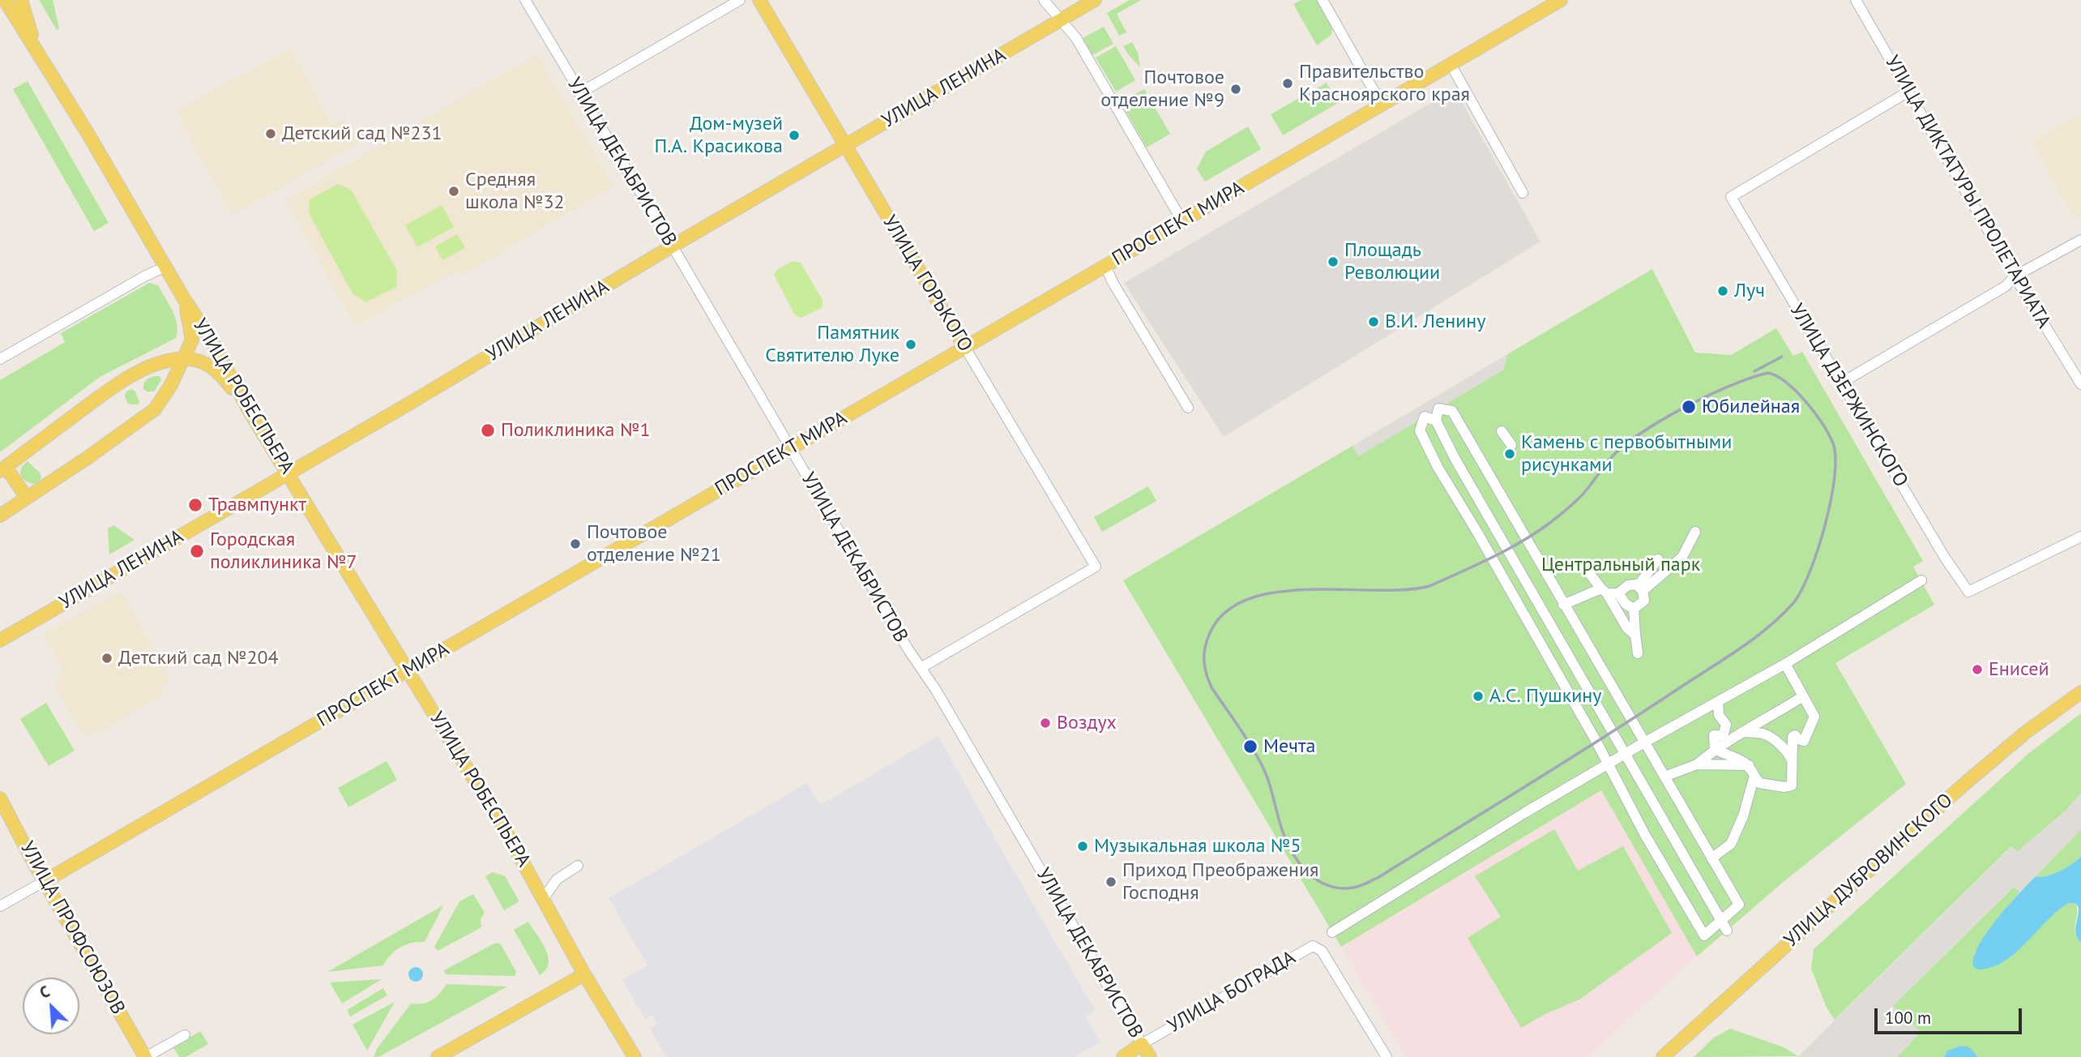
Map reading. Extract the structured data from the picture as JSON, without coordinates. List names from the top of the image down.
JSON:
{
  "streets": {
    "main road": [
      "УЛИЦА ЛЕНИНА",
      "УЛИЦА ДЕКАБРИСТОВ",
      "ПРОСПЕКТ МИРА",
      "УЛИЦА ГОРЬКОГО",
      "УЛИЦА РОБЕСПЬЕРА",
      "УЛИЦА ДУБРОВИНСКОГО",
      "УЛИЦА ПРОФСОЮЗОВ",
      "УЛИЦА БОГРАДА"
    ],
    "street": ["УЛИЦА ДИКТАТУРЫ ПРОЛЕТАРИАТА", "УЛИЦА ДЗЕРЖИНСКОГО"]
  },
  "crossings": [
    ["УЛИЦА ЛЕНИНА", "УЛИЦА ДЕКАБРИСТОВ"],
    ["УЛИЦА ЛЕНИНА", "УЛИЦА ГОРЬКОГО"],
    ["УЛИЦА ЛЕНИНА", "УЛИЦА РОБЕСПЬЕРА"],
    ["УЛИЦА ДЕКАБРИСТОВ", "ПРОСПЕКТ МИРА"],
    ["УЛИЦА ДЕКАБРИСТОВ", "УЛИЦА ГОРЬКОГО"],
    ["УЛИЦА ДЕКАБРИСТОВ", "УЛИЦА БОГРАДА"],
    ["УЛИЦА ДИКТАТУРЫ ПРОЛЕТАРИАТА", "УЛИЦА ДЗЕРЖИНСКОГО"],
    ["ПРОСПЕКТ МИРА", "УЛИЦА ГОРЬКОГО"],
    ["ПРОСПЕКТ МИРА", "УЛИЦА РОБЕСПЬЕРА"],
    ["ПРОСПЕКТ МИРА", "УЛИЦА ПРОФСОЮЗОВ"]
  ],
  "parks": ["Центральный парк"],
  "places": [
    "Правительство Красноярского края",
    "Почтовое отделение №9",
    "Детский сад №231",
    "Дом-музей П.А. Красикова",
    "Средняя школа №32",
    "Площадь Революции",
    "Луч",
    "В.И. Ленину",
    "Памятник Святителю Луке",
    "Юбилейная",
    "Поликлиника №1",
    "Камень с первобытными рисунками",
    "Травмпункт",
    "Почтовое отделение №21",
    "Городская поликлиника №7",
    "Детский сад №204",
    "Енисей",
    "А.С. Пушкину",
    "Воздух",
    "Мечта",
    "Музыкальная школа №5",
    "Приход Преображения Господня"
  ],
  "scale_bar": "100 m",
  "north": "top left"
}
